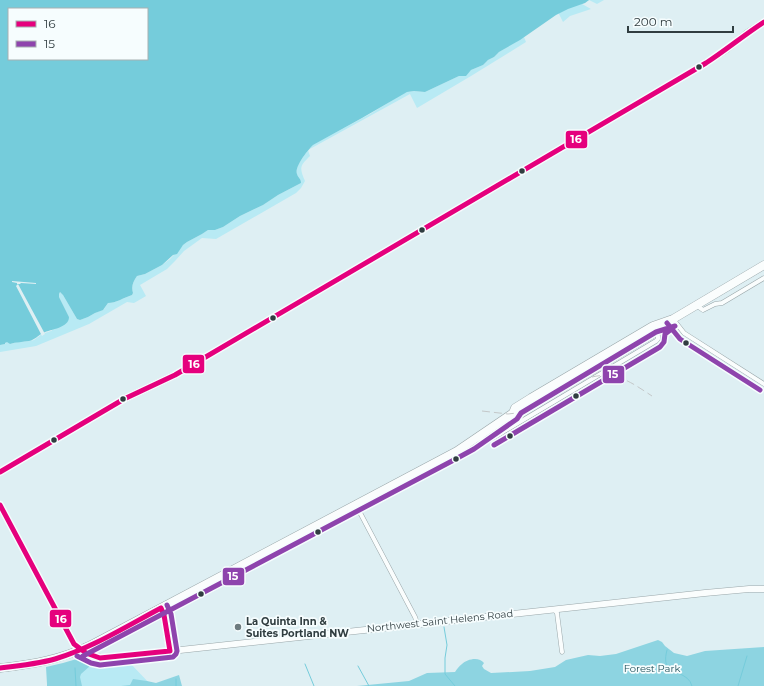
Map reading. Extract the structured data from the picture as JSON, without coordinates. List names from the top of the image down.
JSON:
{
  "streets": {
    "main road": ["Northwest Saint Helens Road"]
  },
  "parks": ["Forest Park"],
  "places": ["La Quinta Inn & Suites Portland NW"],
  "lines": ["transit line 16", "transit line 15"],
  "legend": ["16", "15"],
  "scale_bar": "200 m"
}
